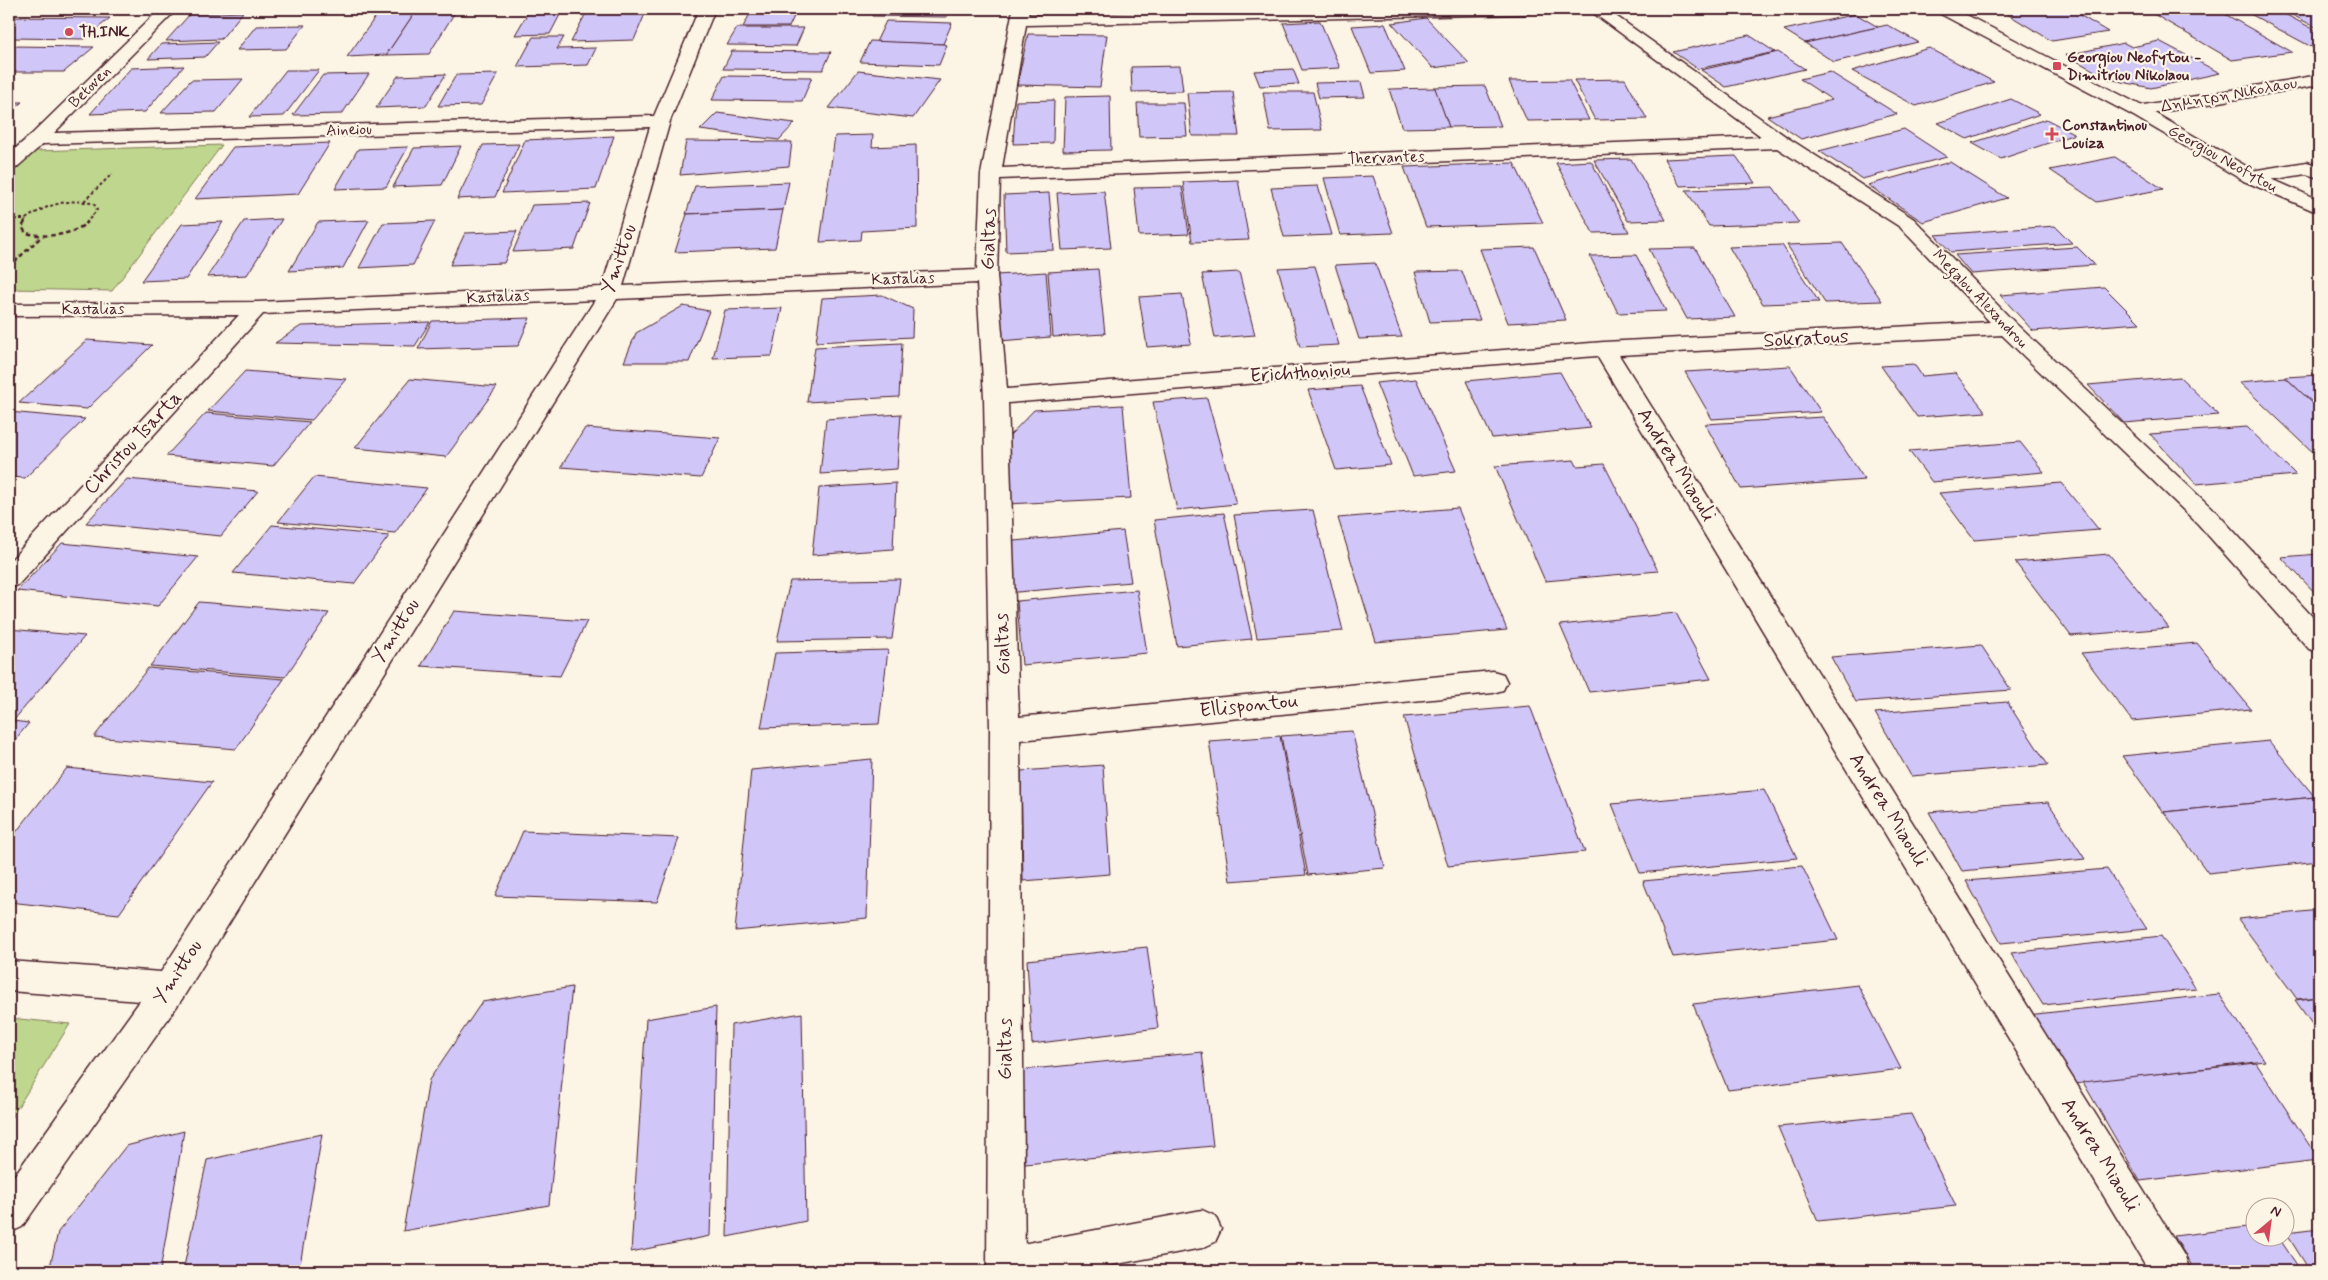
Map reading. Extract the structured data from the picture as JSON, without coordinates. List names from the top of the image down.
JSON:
{
  "streets": {
    "street": [
      "Betoven",
      "Δημητρη Νικολαου",
      "Aineiou",
      "Thervantes",
      "Georgiou Neofytou",
      "Gialtas",
      "Ymittou",
      "Kastalias",
      "Megalou Alexandrou",
      "Sokratous",
      "Erichthoniou",
      "Christou Tsarta",
      "Andrea Miaouli",
      "Ellispontou"
    ]
  },
  "crossings": [
    ["Betoven", "Aineiou"],
    ["Δημητρη Νικολαου", "Georgiou Neofytou"],
    ["Aineiou", "Ymittou"],
    ["Thervantes", "Gialtas"],
    ["Thervantes", "Megalou Alexandrou"],
    ["Gialtas", "Kastalias"],
    ["Gialtas", "Erichthoniou"],
    ["Gialtas", "Ellispontou"],
    ["Ymittou", "Kastalias"],
    ["Kastalias", "Christou Tsarta"],
    ["Megalou Alexandrou", "Sokratous"],
    ["Sokratous", "Erichthoniou"],
    ["Sokratous", "Andrea Miaouli"],
    ["Erichthoniou", "Andrea Miaouli"]
  ],
  "places": {
    "other": ["TH.INK"],
    "transit": ["Georgiou Neofytou - Dimitriou Nikolaou"],
    "health": ["Constantinou Louiza"]
  },
  "north": "top right"
}
